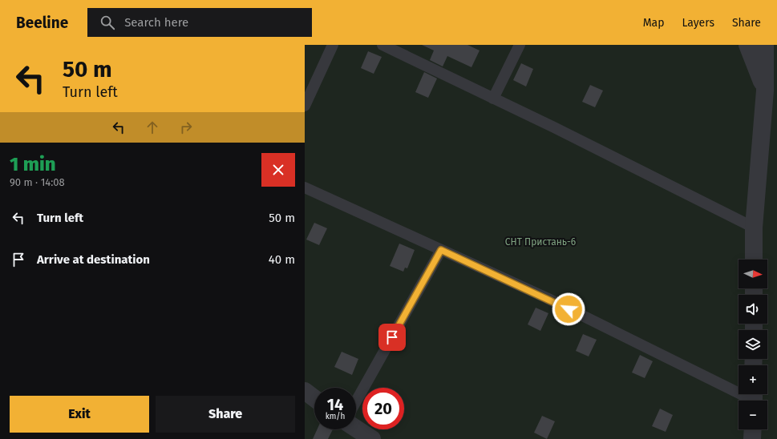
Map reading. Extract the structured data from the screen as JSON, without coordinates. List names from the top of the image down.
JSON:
{
  "parks": ["СНТ Пристань-6"],
  "north": "right",
  "page": {
    "header": "Beeline",
    "search": "Search here",
    "nav": ["Map", "Layers", "Share"],
    "turn": ["50 m", "Turn left"],
    "heading": ["1 min", "90 m · 14:08"],
    "list": [
      {
        "name": "Turn left",
        "value": "50 m"
      },
      {
        "name": "Arrive at destination",
        "value": "40 m"
      }
    ],
    "map_buttons": ["+", "−"],
    "speed": "14 km/h",
    "limit": "20",
    "buttons": ["Exit", "Share"]
  }
}
